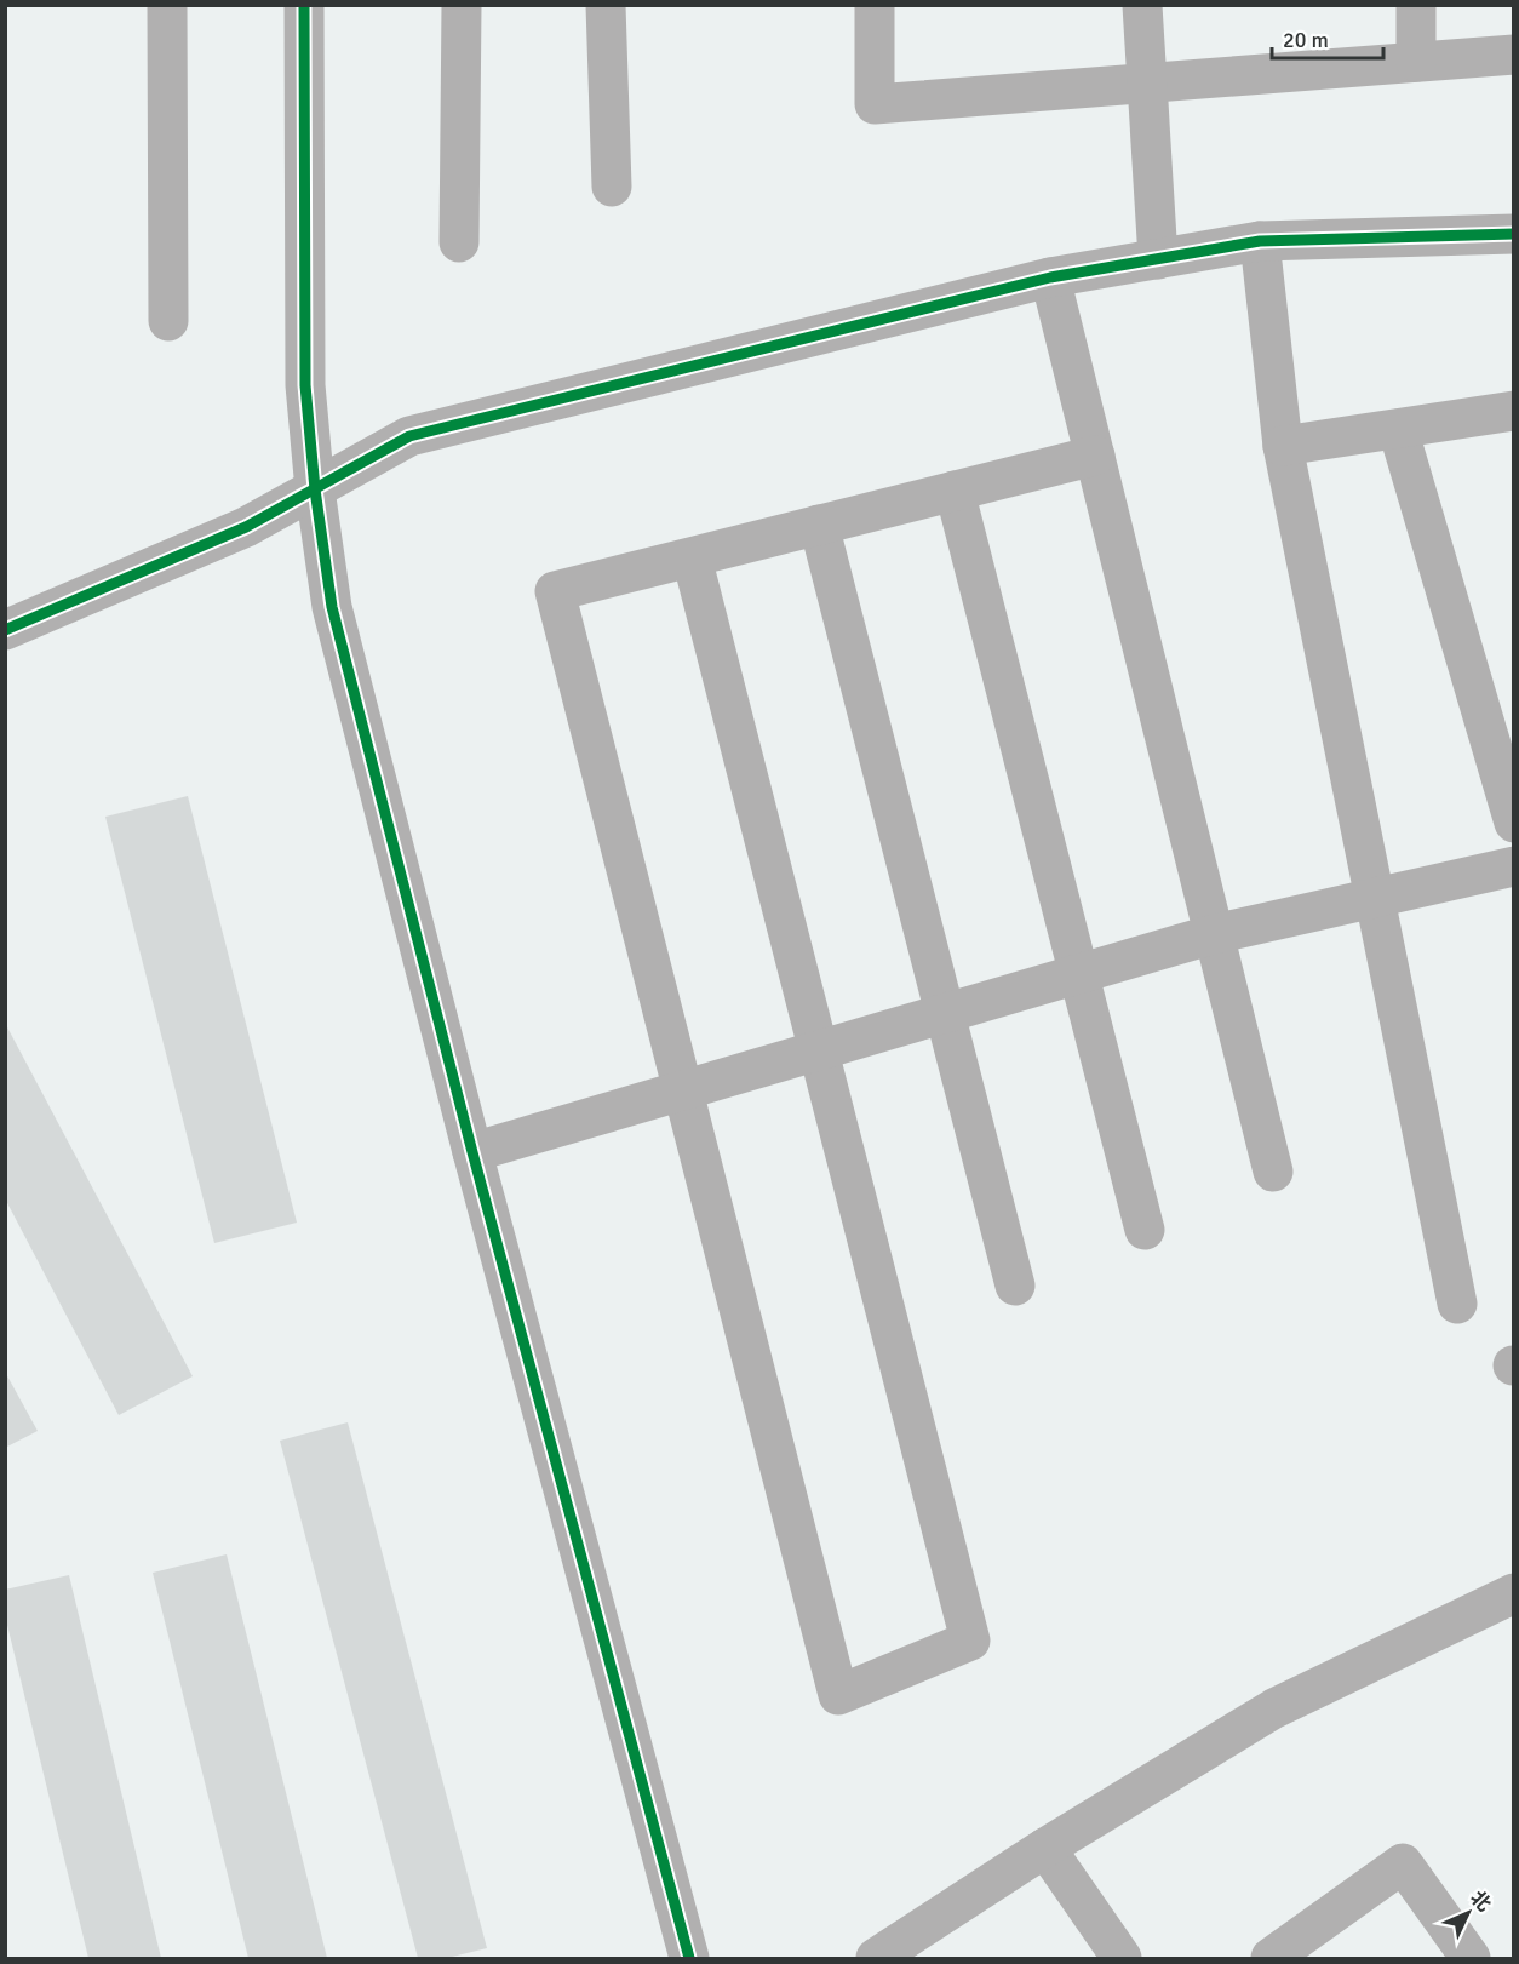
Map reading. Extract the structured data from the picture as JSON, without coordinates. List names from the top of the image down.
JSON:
{
  "scale_bar": "20 m",
  "north": "top right"
}
